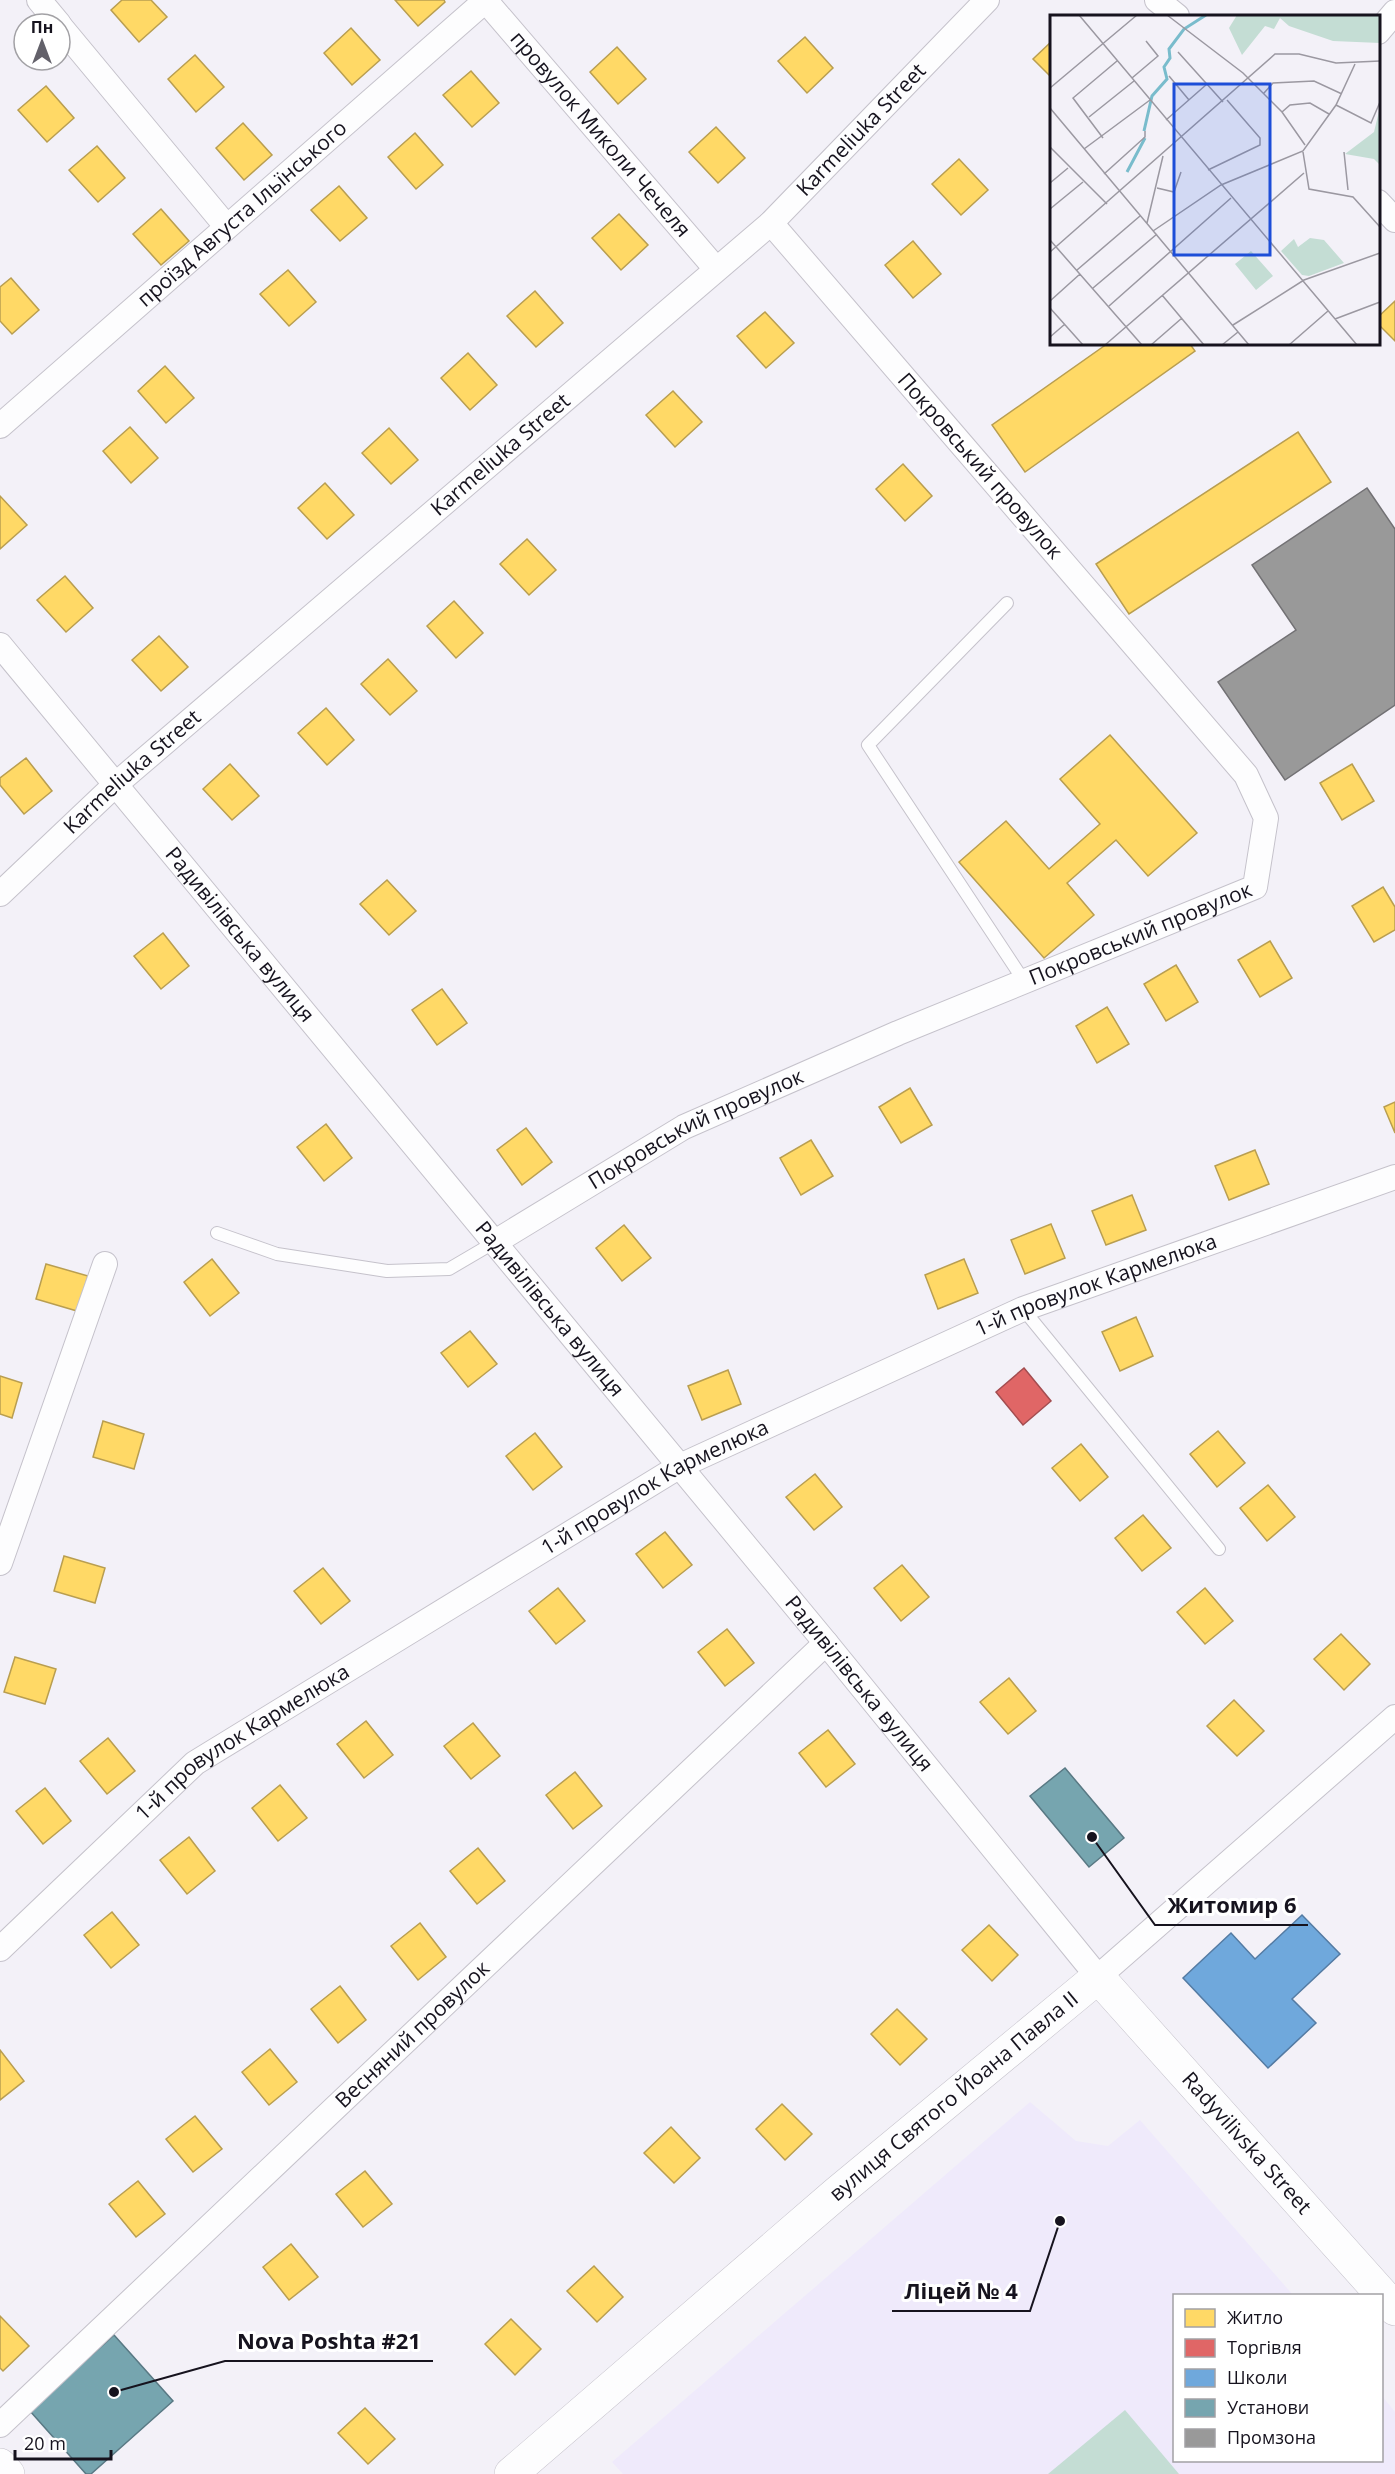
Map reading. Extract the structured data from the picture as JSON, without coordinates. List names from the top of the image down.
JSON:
{
  "streets": {
    "street": [
      "Karmeliuka Street",
      "провулок Миколи Чечеля",
      "проїзд Августа Ільїнського",
      "Покровський провулок",
      "Радивілівська вулиця",
      "1-й провулок Кармелюка",
      "Весняний провулок",
      "вулиця Святого Йоана Павла II",
      "Radyvilivska Street"
    ]
  },
  "crossings": [
    ["Karmeliuka Street", "провулок Миколи Чечеля"],
    ["Karmeliuka Street", "Покровський провулок"],
    ["Karmeliuka Street", "Радивілівська вулиця"],
    ["провулок Миколи Чечеля", "проїзд Августа Ільїнського"],
    ["Покровський провулок", "Радивілівська вулиця"],
    ["Радивілівська вулиця", "1-й провулок Кармелюка"],
    ["Радивілівська вулиця", "Весняний провулок"],
    ["Радивілівська вулиця", "вулиця Святого Йоана Павла II"],
    ["Радивілівська вулиця", "Radyvilivska Street"],
    ["вулиця Святого Йоана Павла II", "Radyvilivska Street"]
  ],
  "places": ["Житомир 6", "Ліцей № 4", "Nova Poshta #21"],
  "legend": [
    "Житло",
    "Торгівля",
    "Школи",
    "Установи",
    "Промзона"
  ],
  "scale_bar": "20 m",
  "north": "top"
}
